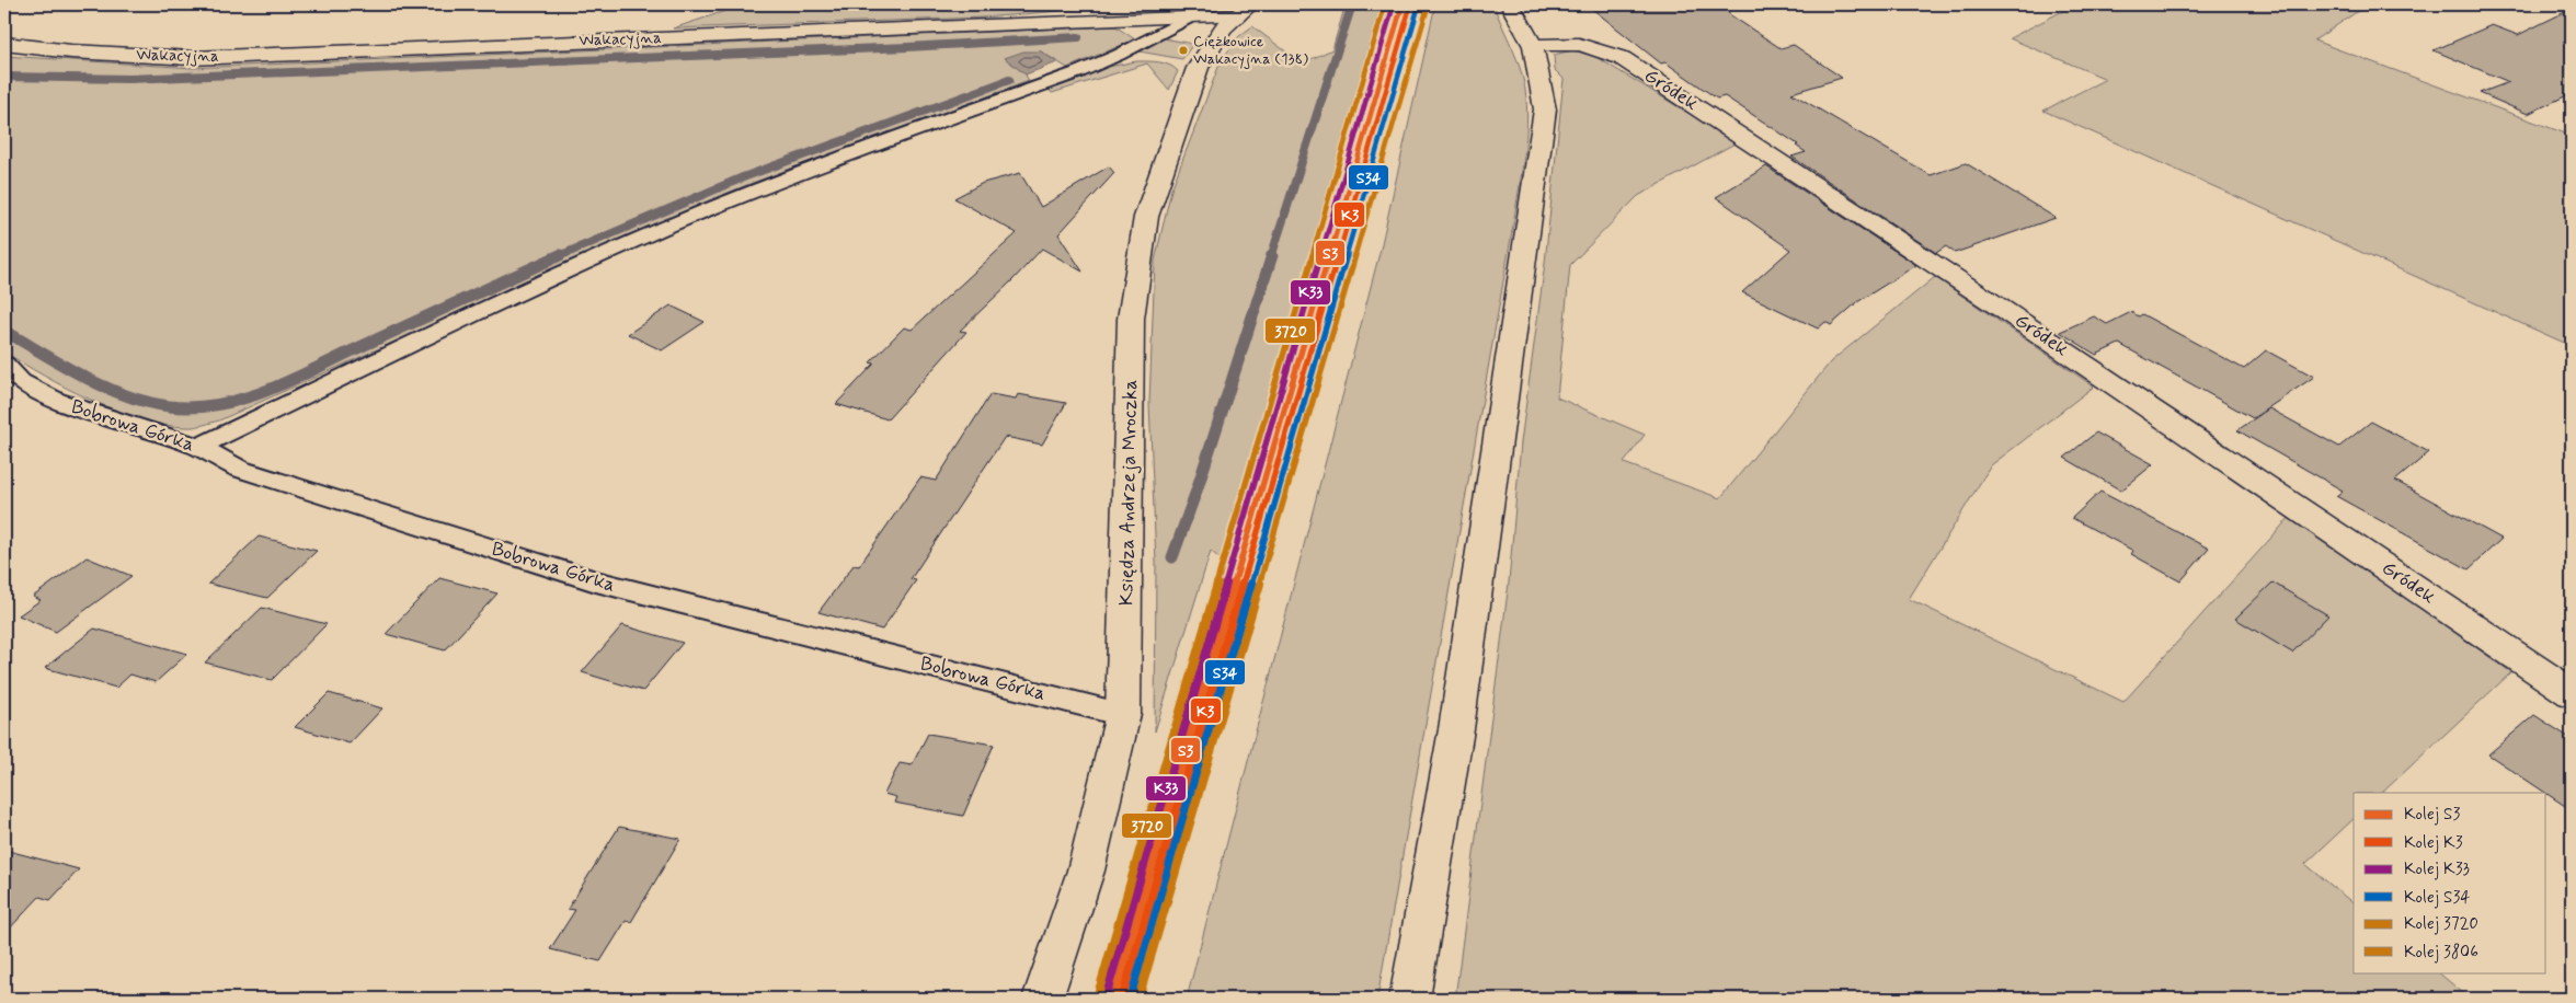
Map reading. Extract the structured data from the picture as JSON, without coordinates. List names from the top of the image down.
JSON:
{
  "streets": {
    "street": ["Wakacyjna", "Gródek", "Księdza Andrzeja Mroczka"],
    "lane": ["Bobrowa Górka"]
  },
  "crossings": [
    ["Wakacyjna", "Księdza Andrzeja Mroczka"],
    ["Bobrowa Górka", "Księdza Andrzeja Mroczka"]
  ],
  "places": ["Ciężkowice Wakacyjna (138)"],
  "lines": [
    "rail line S3",
    "rail line K33",
    "rail line 3720",
    "rail line K3",
    "rail line S34",
    "rail line 3806"
  ],
  "legend": [
    "Kolej S3",
    "Kolej K3",
    "Kolej K33",
    "Kolej S34",
    "Kolej 3720",
    "Kolej 3806"
  ]
}
